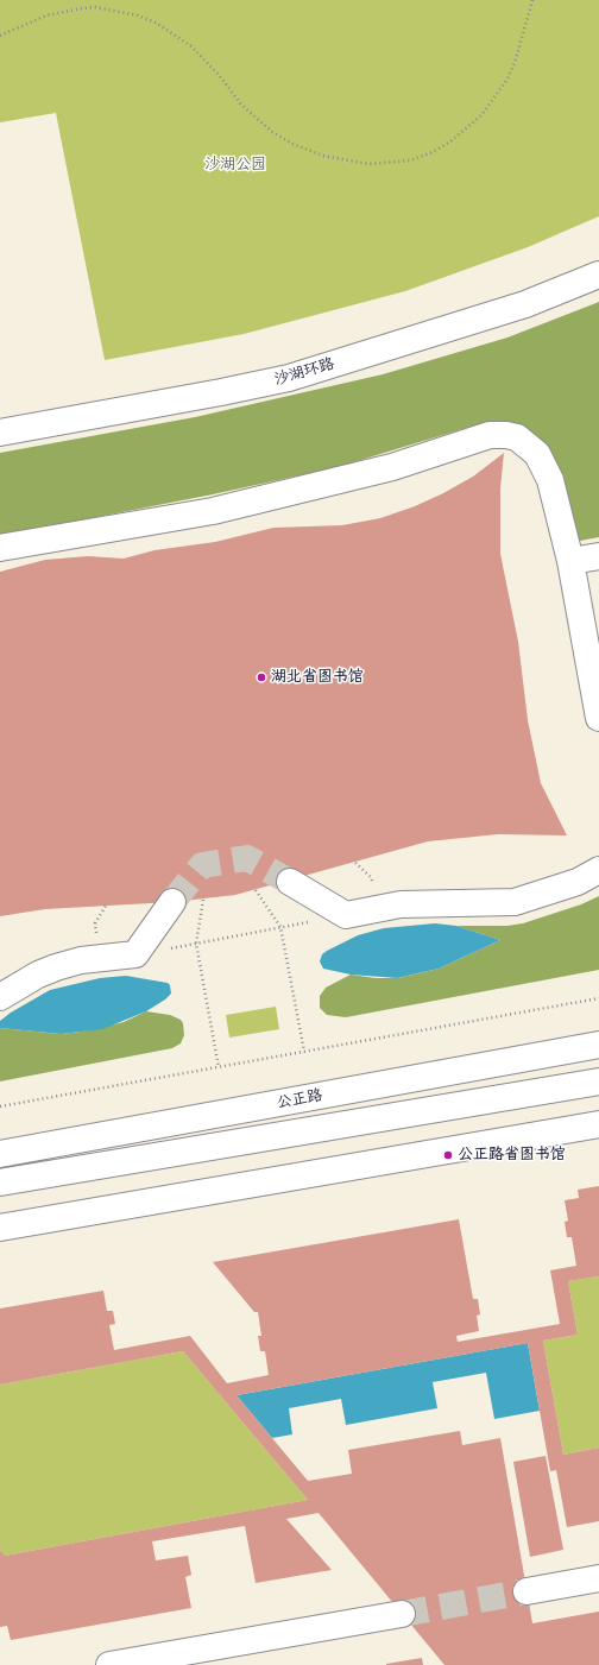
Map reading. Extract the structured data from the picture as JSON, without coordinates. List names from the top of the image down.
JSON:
{
  "streets": {
    "main road": ["沙湖环路", "公正路"]
  },
  "parks": ["沙湖公园"],
  "places": ["湖北省图书馆", "公正路省图书馆"]
}
